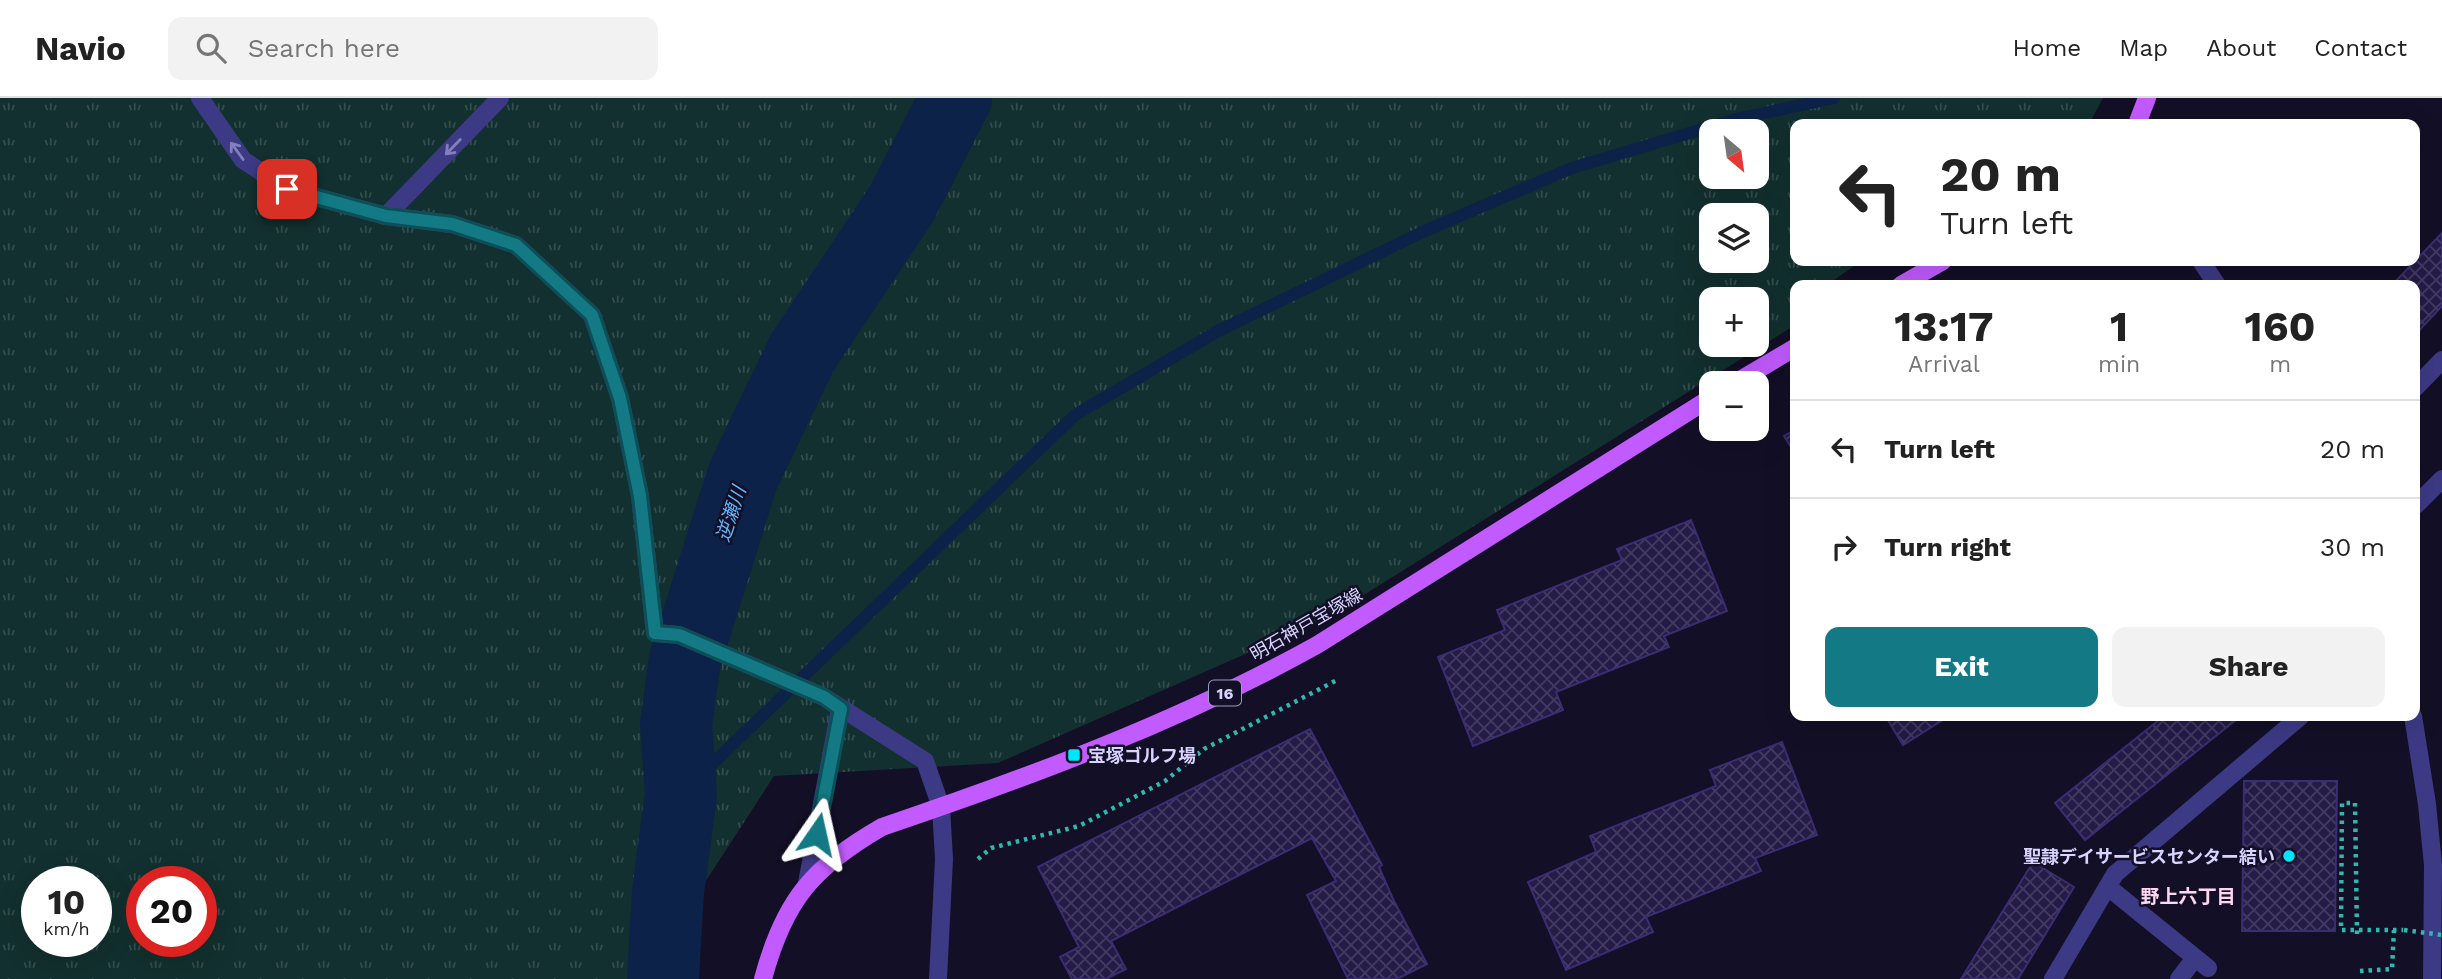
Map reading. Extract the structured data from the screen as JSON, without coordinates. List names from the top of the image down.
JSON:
{
  "streets": {
    "main road": ["明石神戸宝塚線", "16"]
  },
  "districts": ["野上六丁目"],
  "water": ["逆瀬川"],
  "places": {
    "transit": ["宝塚ゴルフ場"],
    "other": ["聖隷デイサービスセンター結い"]
  },
  "north": "bottom right",
  "page": {
    "header": "Navio",
    "search": "Search here",
    "nav": [
      "Home",
      "Map",
      "About",
      "Contact"
    ],
    "map_buttons": ["+", "−"],
    "turn": ["20 m", "Turn left"],
    "eta": [
      "13:17",
      "Arrival",
      "1",
      "min",
      "160",
      "m"
    ],
    "list": [
      {
        "name": "Turn left",
        "value": "20 m"
      },
      {
        "name": "Turn right",
        "value": "30 m"
      }
    ],
    "buttons": ["Exit", "Share"],
    "speed": "10 km/h",
    "limit": "20"
  }
}
